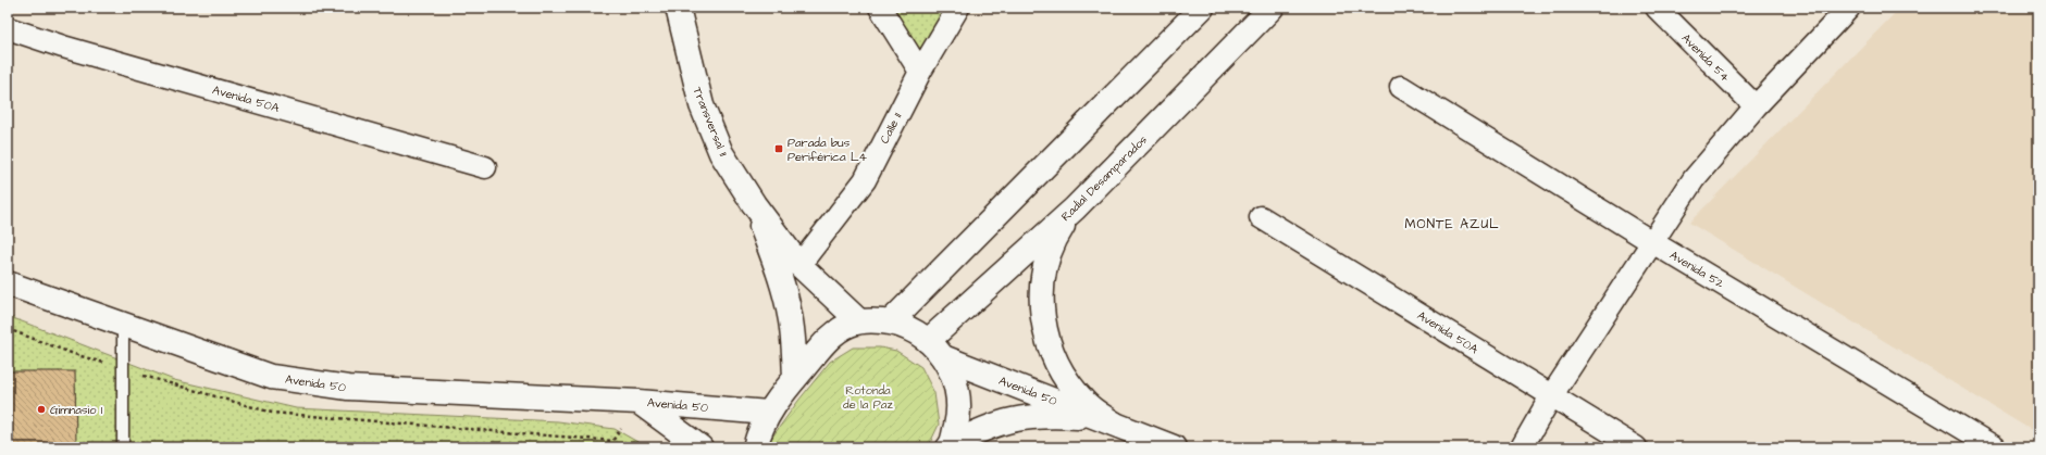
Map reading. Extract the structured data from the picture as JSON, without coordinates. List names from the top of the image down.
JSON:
{
  "streets": {
    "street": [
      "Avenida 54",
      "Avenida 50A",
      "Transversal 11",
      "Calle 11",
      "Radial Desamparados",
      "Avenida 52",
      "Avenida 50"
    ]
  },
  "crossings": [
    ["Transversal 11", "Calle 11"],
    ["Radial Desamparados", "Avenida 50"]
  ],
  "districts": ["MONTE AZUL"],
  "parks": ["Rotonda de la Paz"],
  "places": {
    "transit": ["Parada bus Periférica L4"],
    "other": ["Gimnasio 1"]
  }
}
